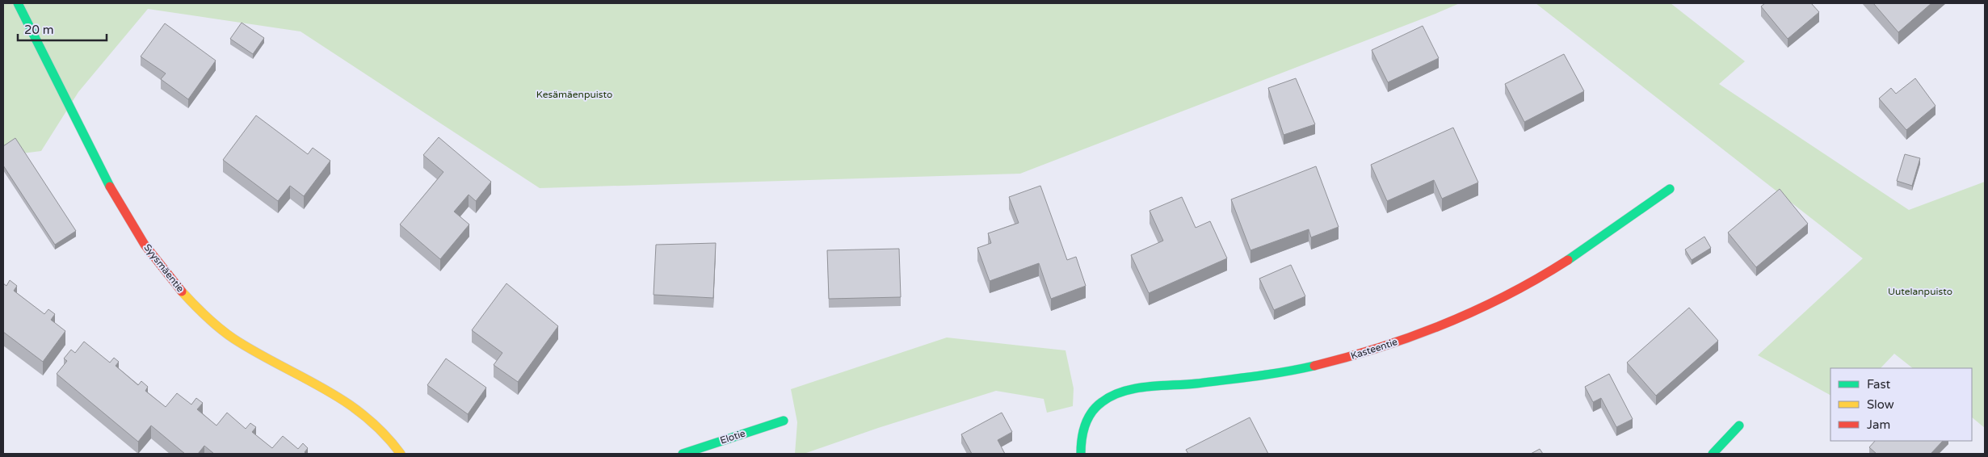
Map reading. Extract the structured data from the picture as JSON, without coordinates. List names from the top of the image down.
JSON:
{
  "streets": {
    "street": ["Syysmäentie", "Kasteentie", "Elotie"]
  },
  "parks": ["Kesämäenpuisto", "Uutelanpuisto"],
  "legend": ["Fast", "Slow", "Jam"],
  "scale_bar": "20 m"
}
